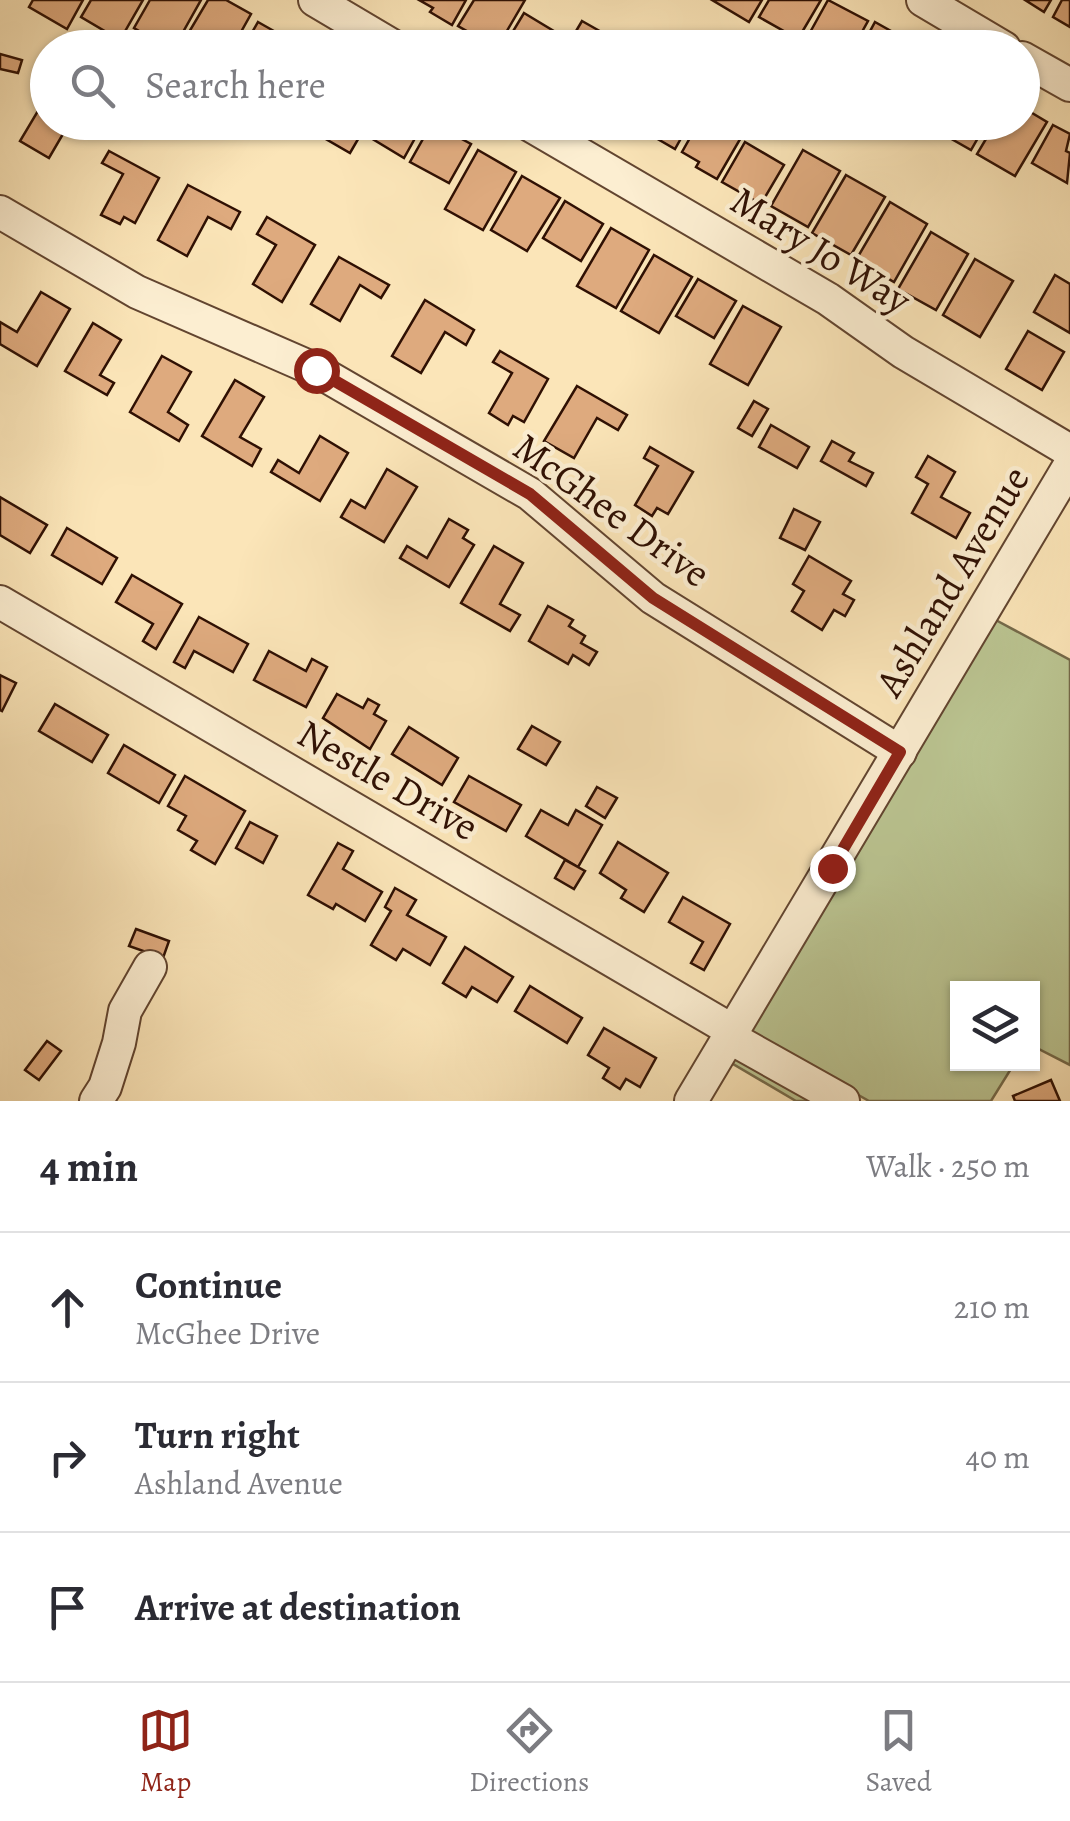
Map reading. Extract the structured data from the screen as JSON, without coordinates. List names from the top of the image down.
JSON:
{
  "streets": {
    "street": [
      "Mary Jo Way",
      "McGhee Drive",
      "Ashland Avenue",
      "Nestle Drive"
    ]
  },
  "crossings": [
    ["McGhee Drive", "Ashland Avenue"],
    ["Ashland Avenue", "Nestle Drive"]
  ],
  "page": {
    "search": "Search here",
    "heading": ["4 min", "Walk · 250 m"],
    "list": [
      ["Continue", "McGhee Drive", "210 m"],
      ["Turn right", "Ashland Avenue", "40 m"],
      "Arrive at destination"
    ],
    "nav": ["Map", "Directions", "Saved"]
  }
}
